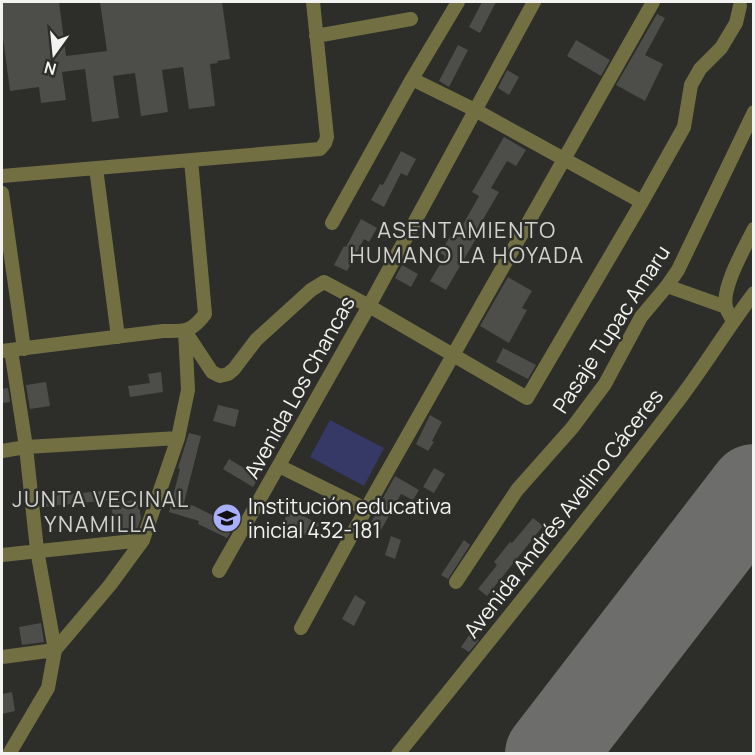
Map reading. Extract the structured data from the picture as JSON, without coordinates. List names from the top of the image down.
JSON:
{
  "streets": {
    "street": ["Pasaje Tupac Amaru", "Avenida Los Chancas", "Avenida Andrés Avelino Cáceres"]
  },
  "districts": ["ASENTAMIENTO HUMANO LA HOYADA", "JUNTA VECINAL YNAMILLA"],
  "places": {
    "school or university": ["Institución educativa inicial 432-181"]
  },
  "north": "bottom"
}
